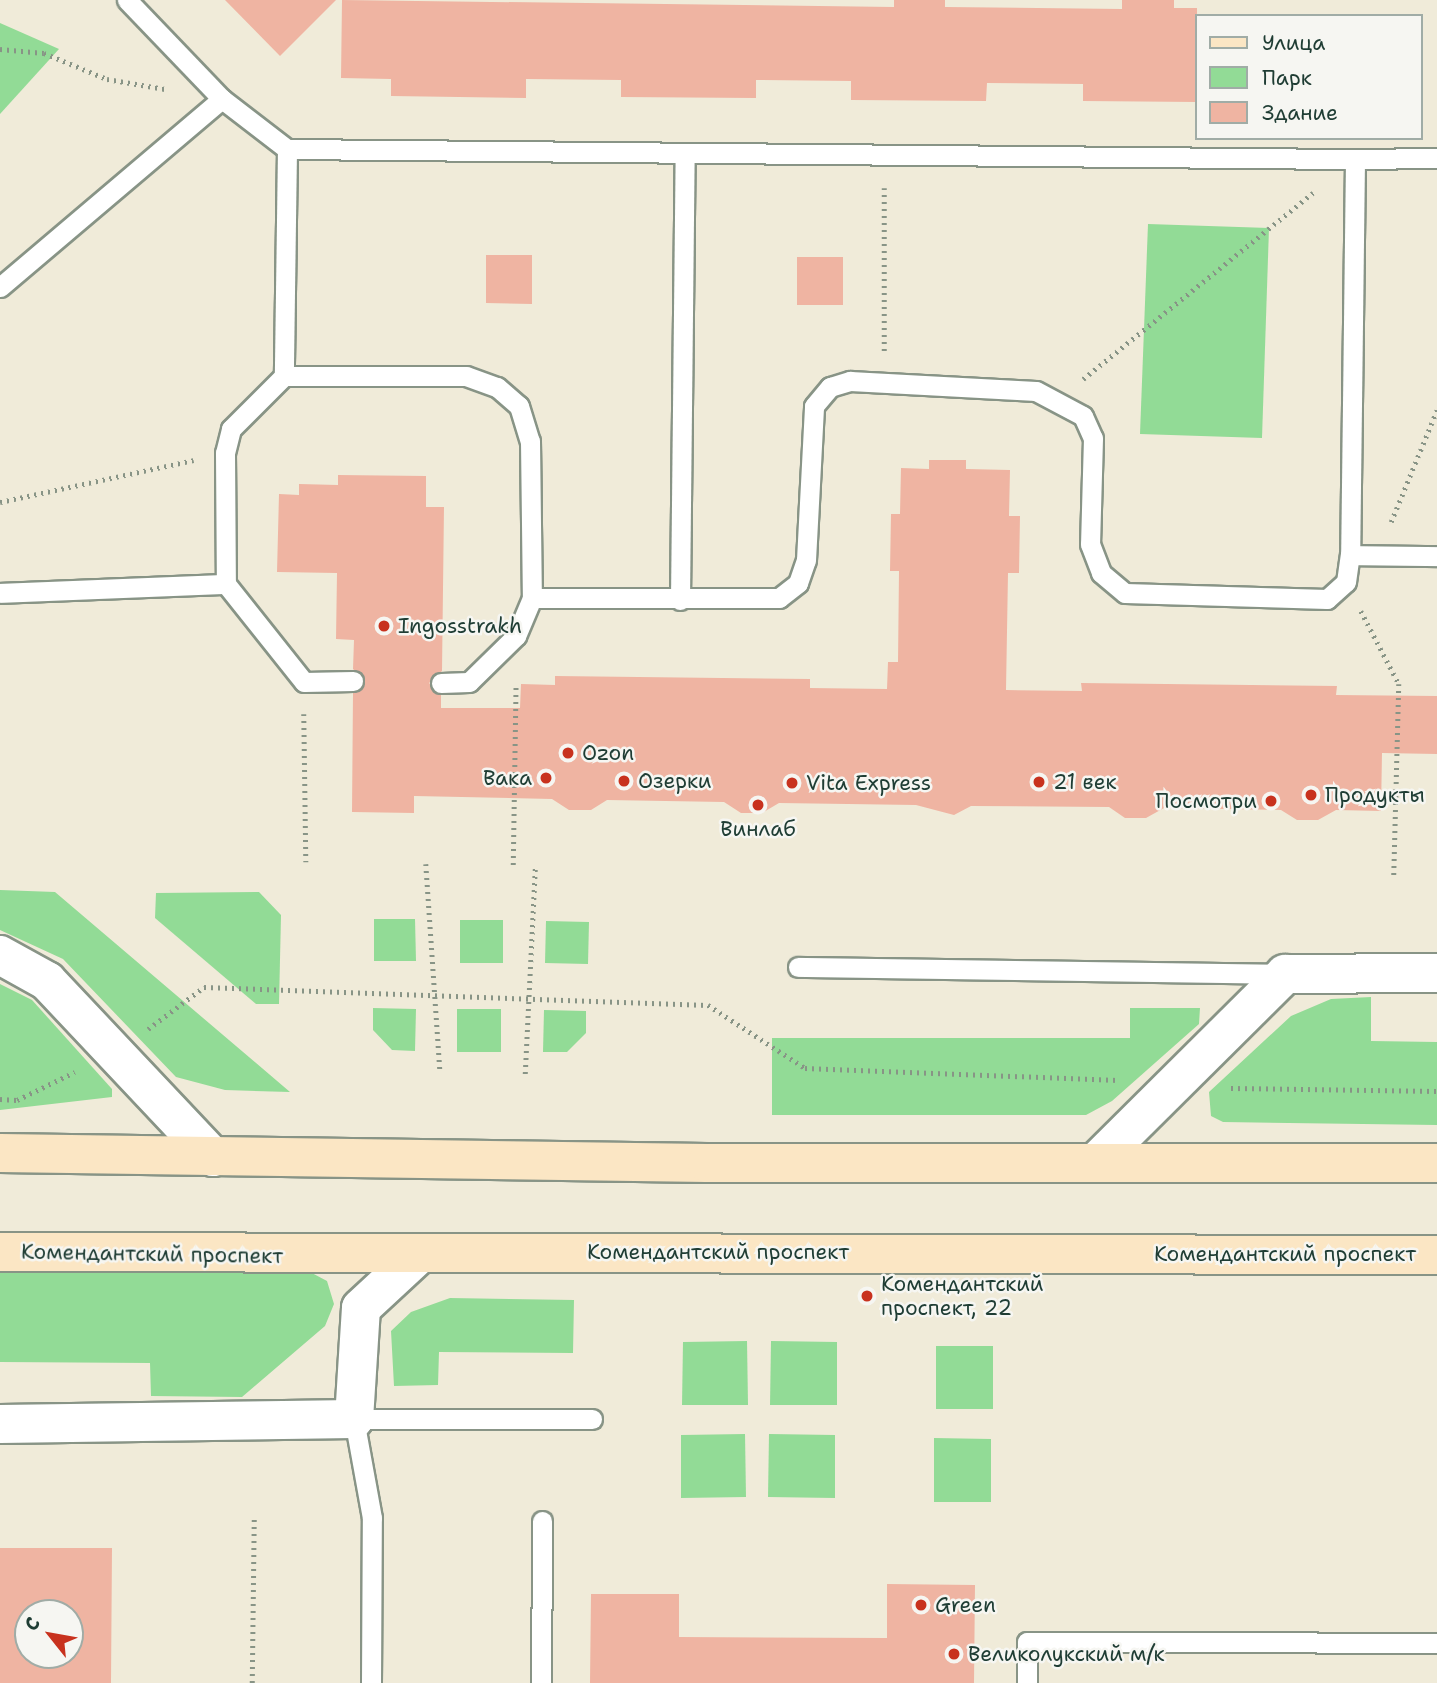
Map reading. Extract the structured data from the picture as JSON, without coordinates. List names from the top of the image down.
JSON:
{
  "streets": {
    "main road": ["Комендантский проспект"]
  },
  "places": [
    "Ingosstrakh",
    "Ozon",
    "Вака",
    "Озерки",
    "21 век",
    "Vita Express",
    "Продукты",
    "Посмотри",
    "Винлаб",
    "Комендантский проспект, 22",
    "Green",
    "Великолукский м/к"
  ],
  "legend": ["Улица", "Парк", "Здание"],
  "north": "top left"
}
